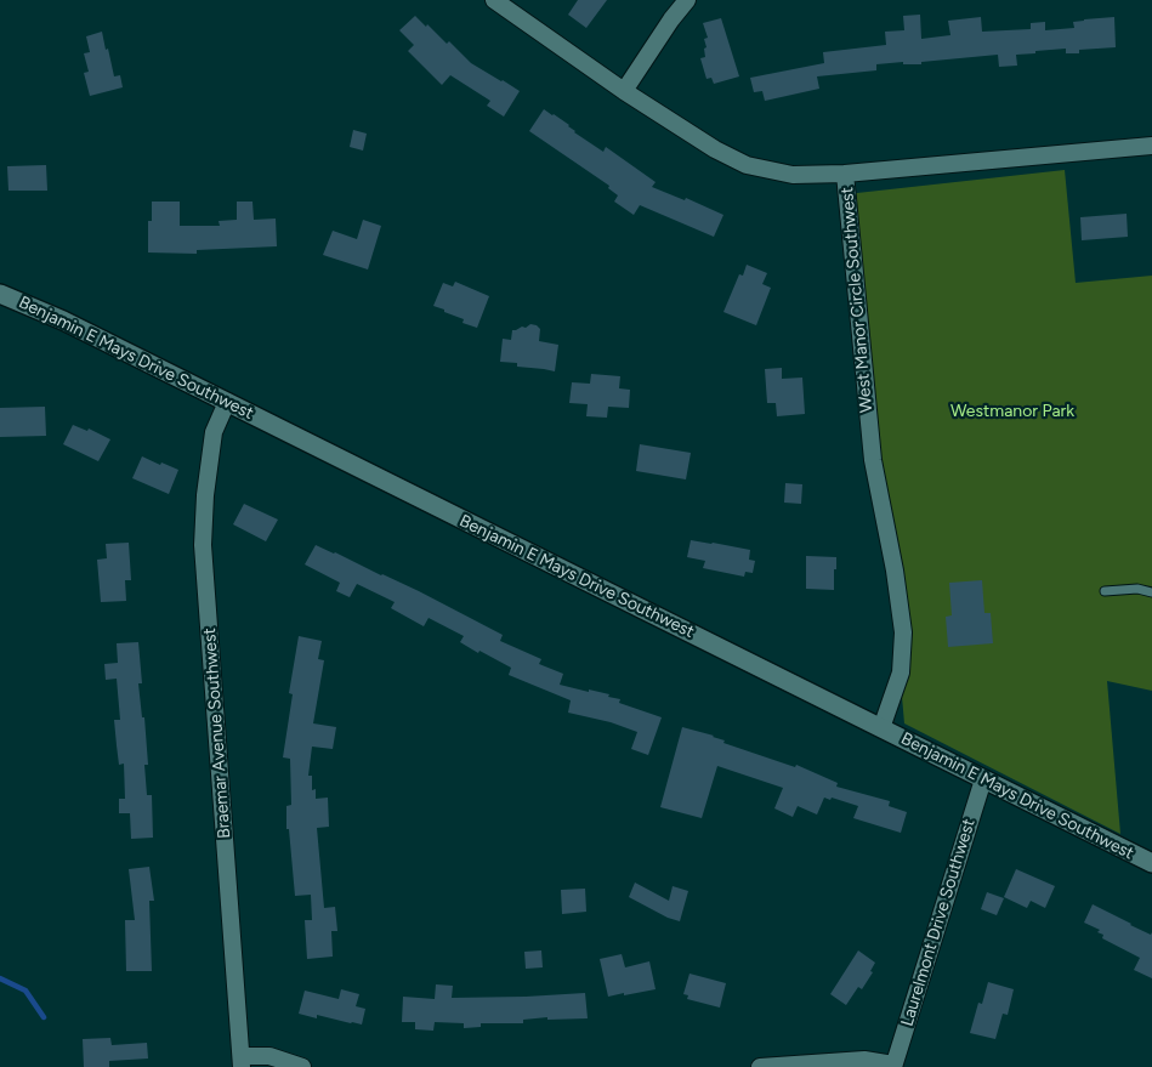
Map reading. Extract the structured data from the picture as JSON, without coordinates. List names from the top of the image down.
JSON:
{
  "streets": {
    "street": [
      "West Manor Circle Southwest",
      "Benjamin E Mays Drive Southwest",
      "Braemar Avenue Southwest",
      "Laurelmont Drive Southwest"
    ]
  },
  "crossings": [
    ["West Manor Circle Southwest", "Benjamin E Mays Drive Southwest"],
    ["Benjamin E Mays Drive Southwest", "Braemar Avenue Southwest"],
    ["Benjamin E Mays Drive Southwest", "Laurelmont Drive Southwest"]
  ],
  "parks": ["Westmanor Park"]
}
